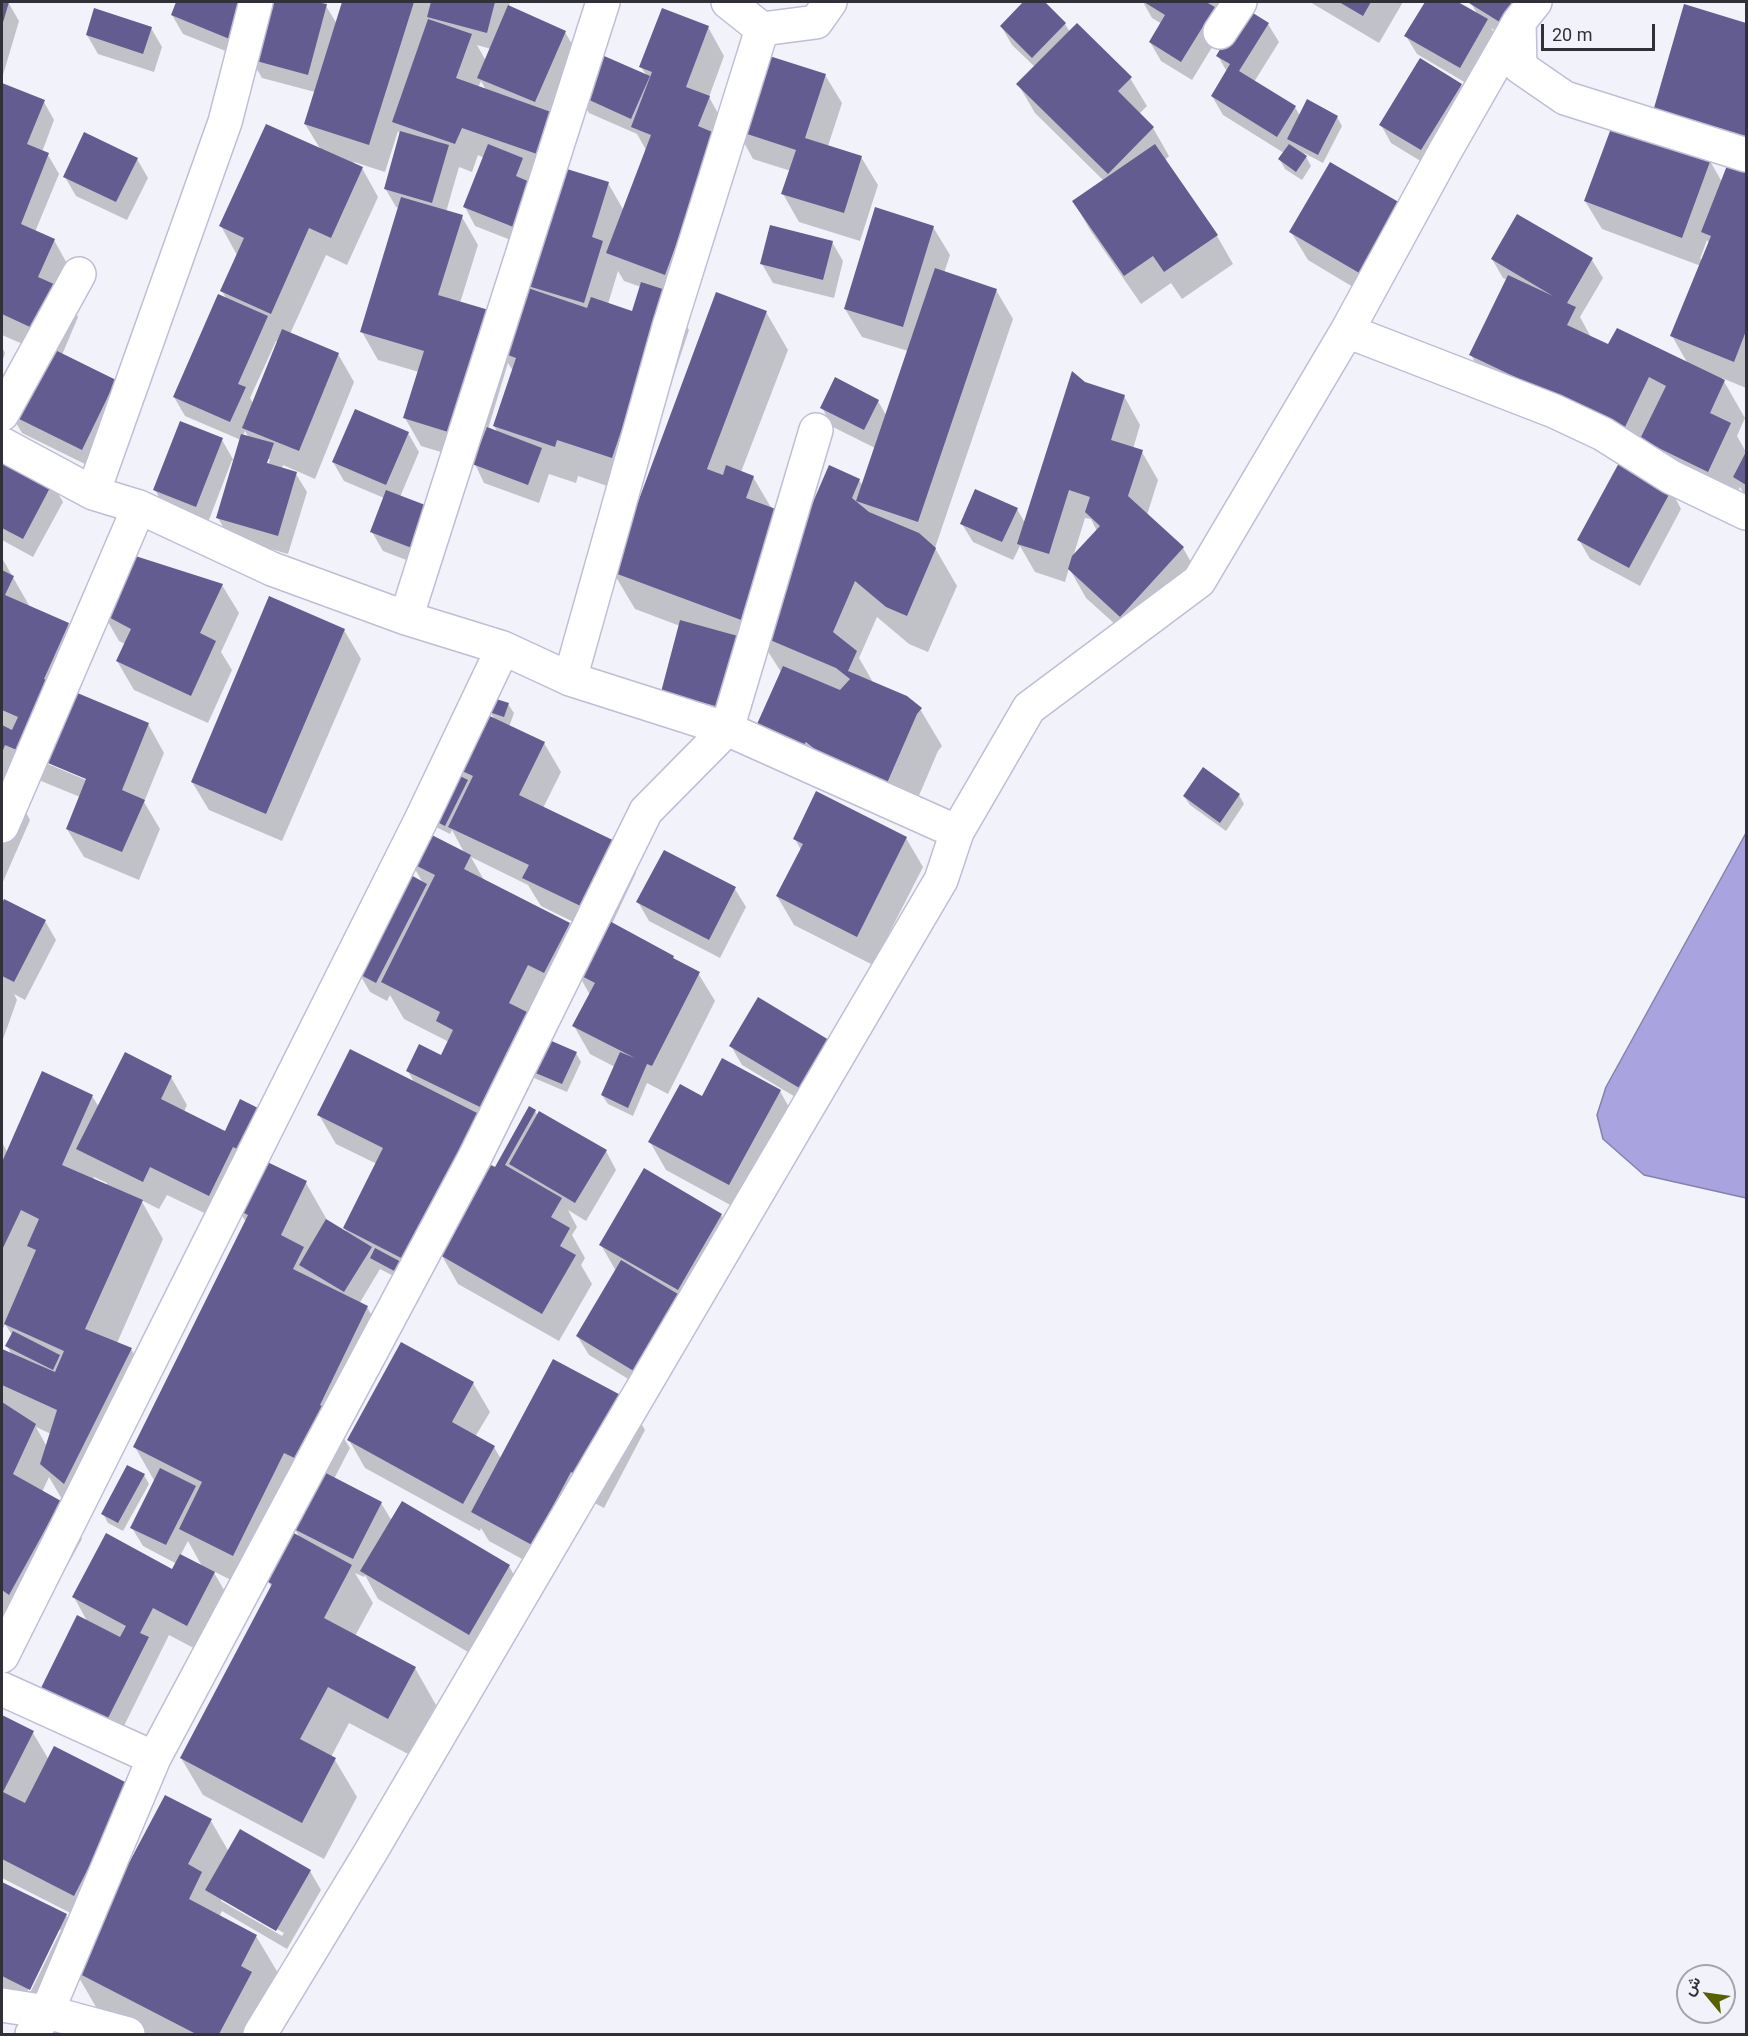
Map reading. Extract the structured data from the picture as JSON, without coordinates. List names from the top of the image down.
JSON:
{
  "scale_bar": "20 m",
  "north": "top left"
}
